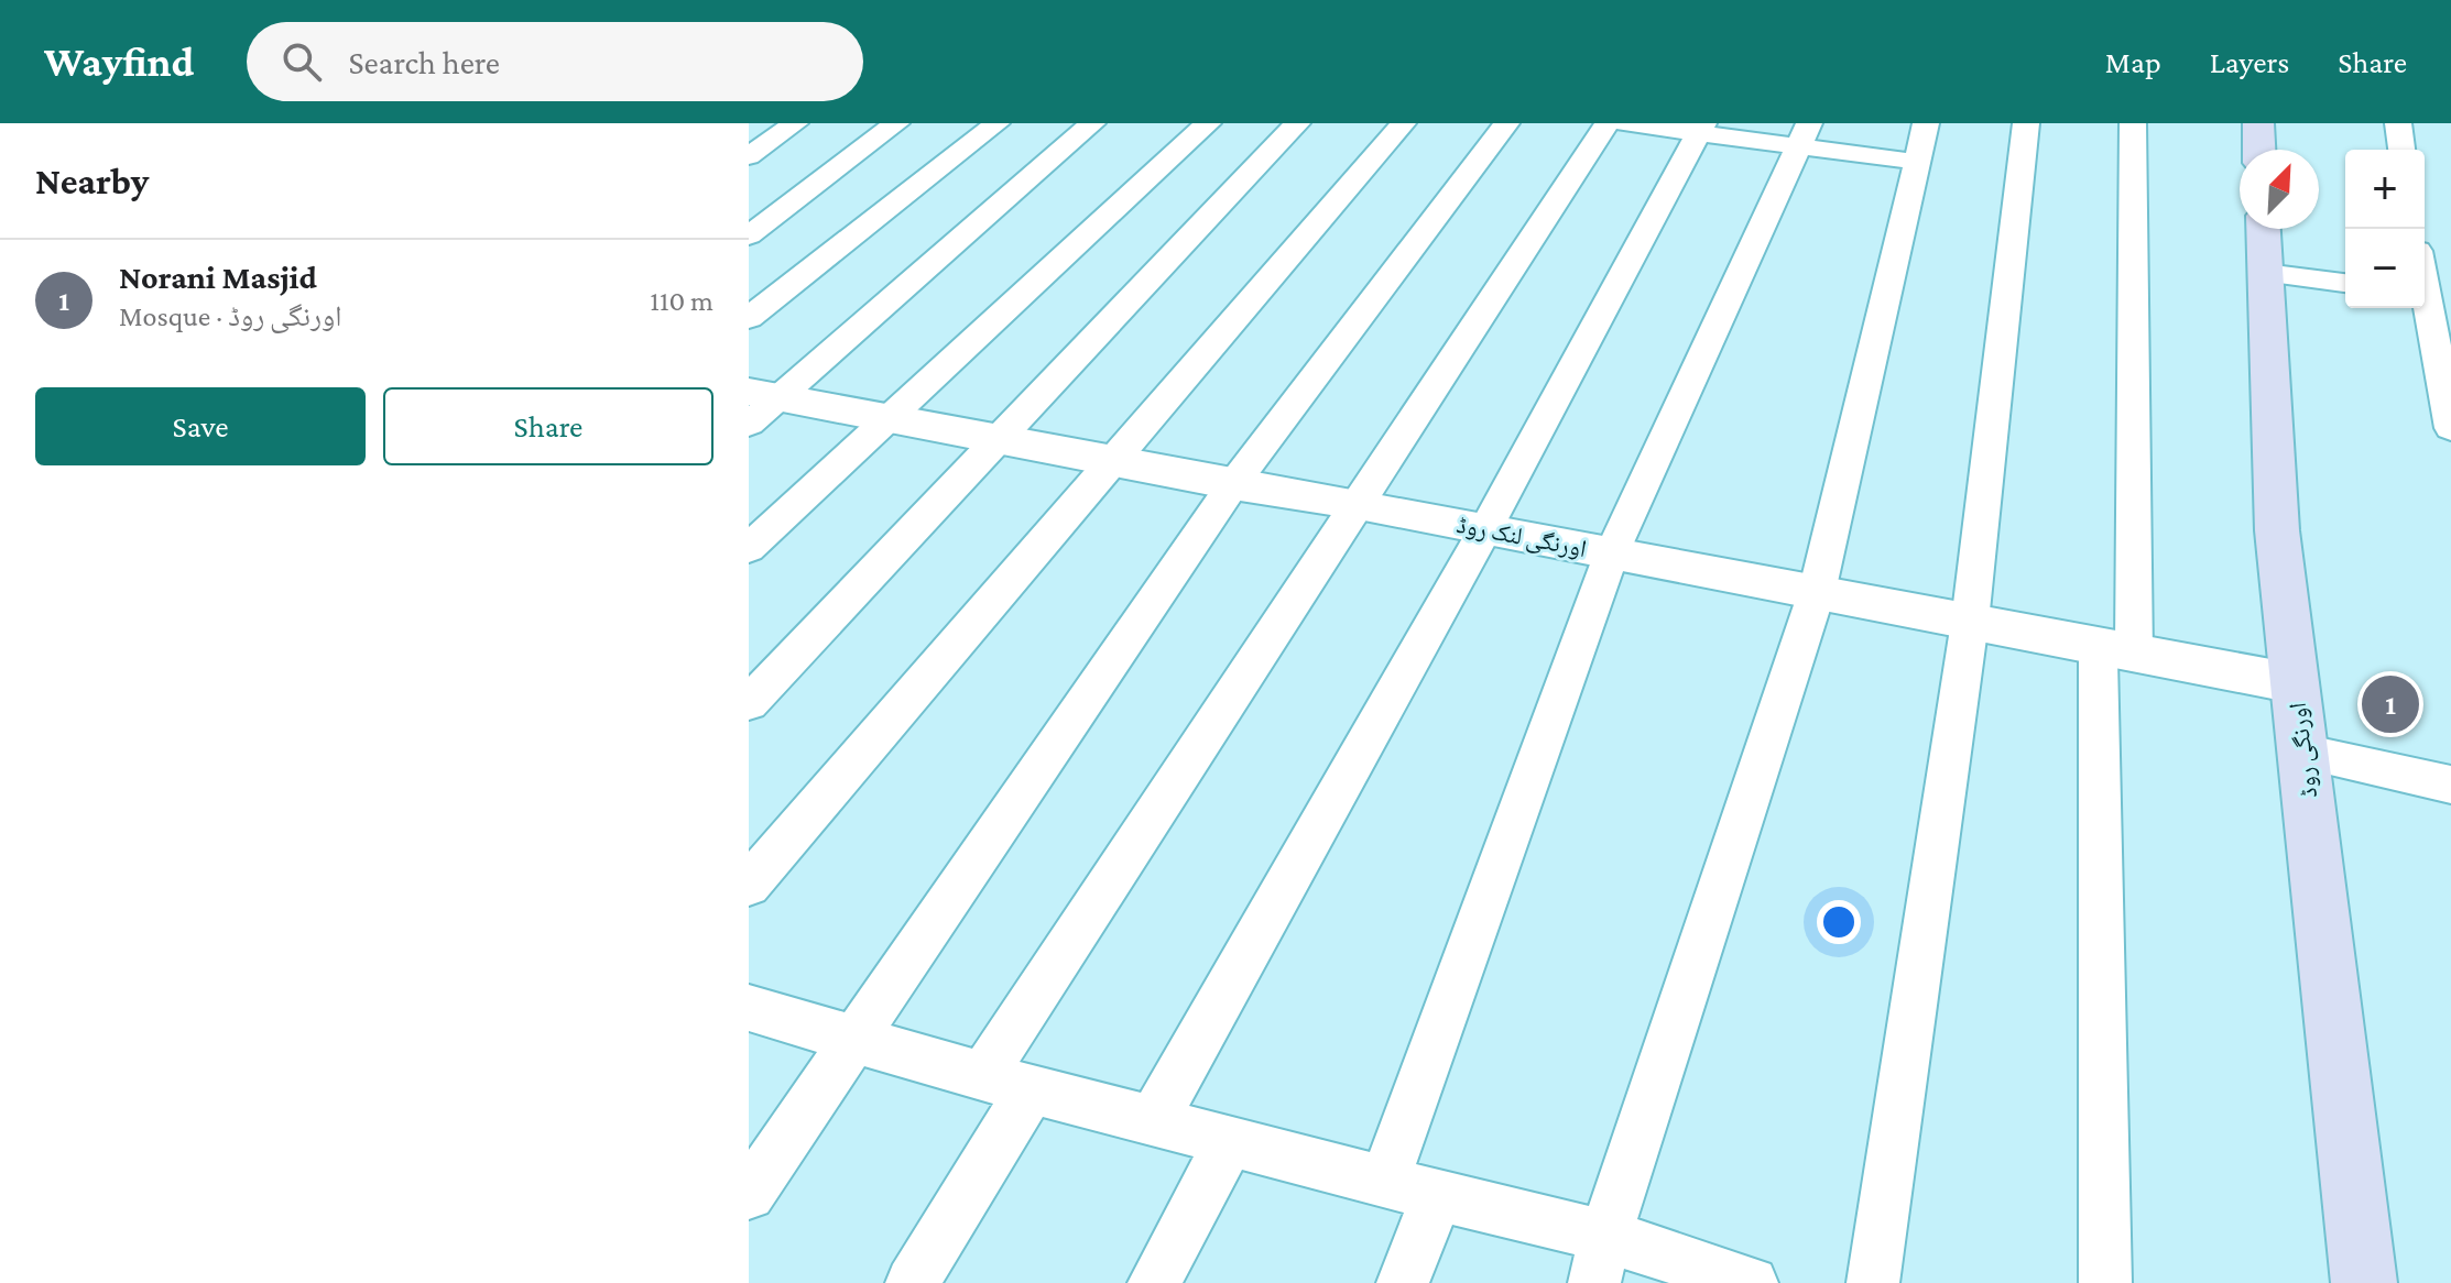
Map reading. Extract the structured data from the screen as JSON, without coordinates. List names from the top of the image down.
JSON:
{
  "streets": {
    "main road": ["اورنگی روڈ"],
    "street": ["اورنگی لنک روڈ"]
  },
  "crossings": [
    ["اورنگی لنک روڈ", "اورنگی روڈ"]
  ],
  "north": "top right",
  "page": {
    "header": "Wayfind",
    "search": "Search here",
    "nav": ["Map", "Layers", "Share"],
    "heading": "Nearby",
    "map_buttons": ["+", "−"],
    "list": [
      {
        "mark": "1",
        "name": "Norani Masjid",
        "note": "Mosque · اورنگی روڈ",
        "value": "110 m"
      }
    ],
    "buttons": ["Save", "Share"],
    "pins": "1"
  }
}
